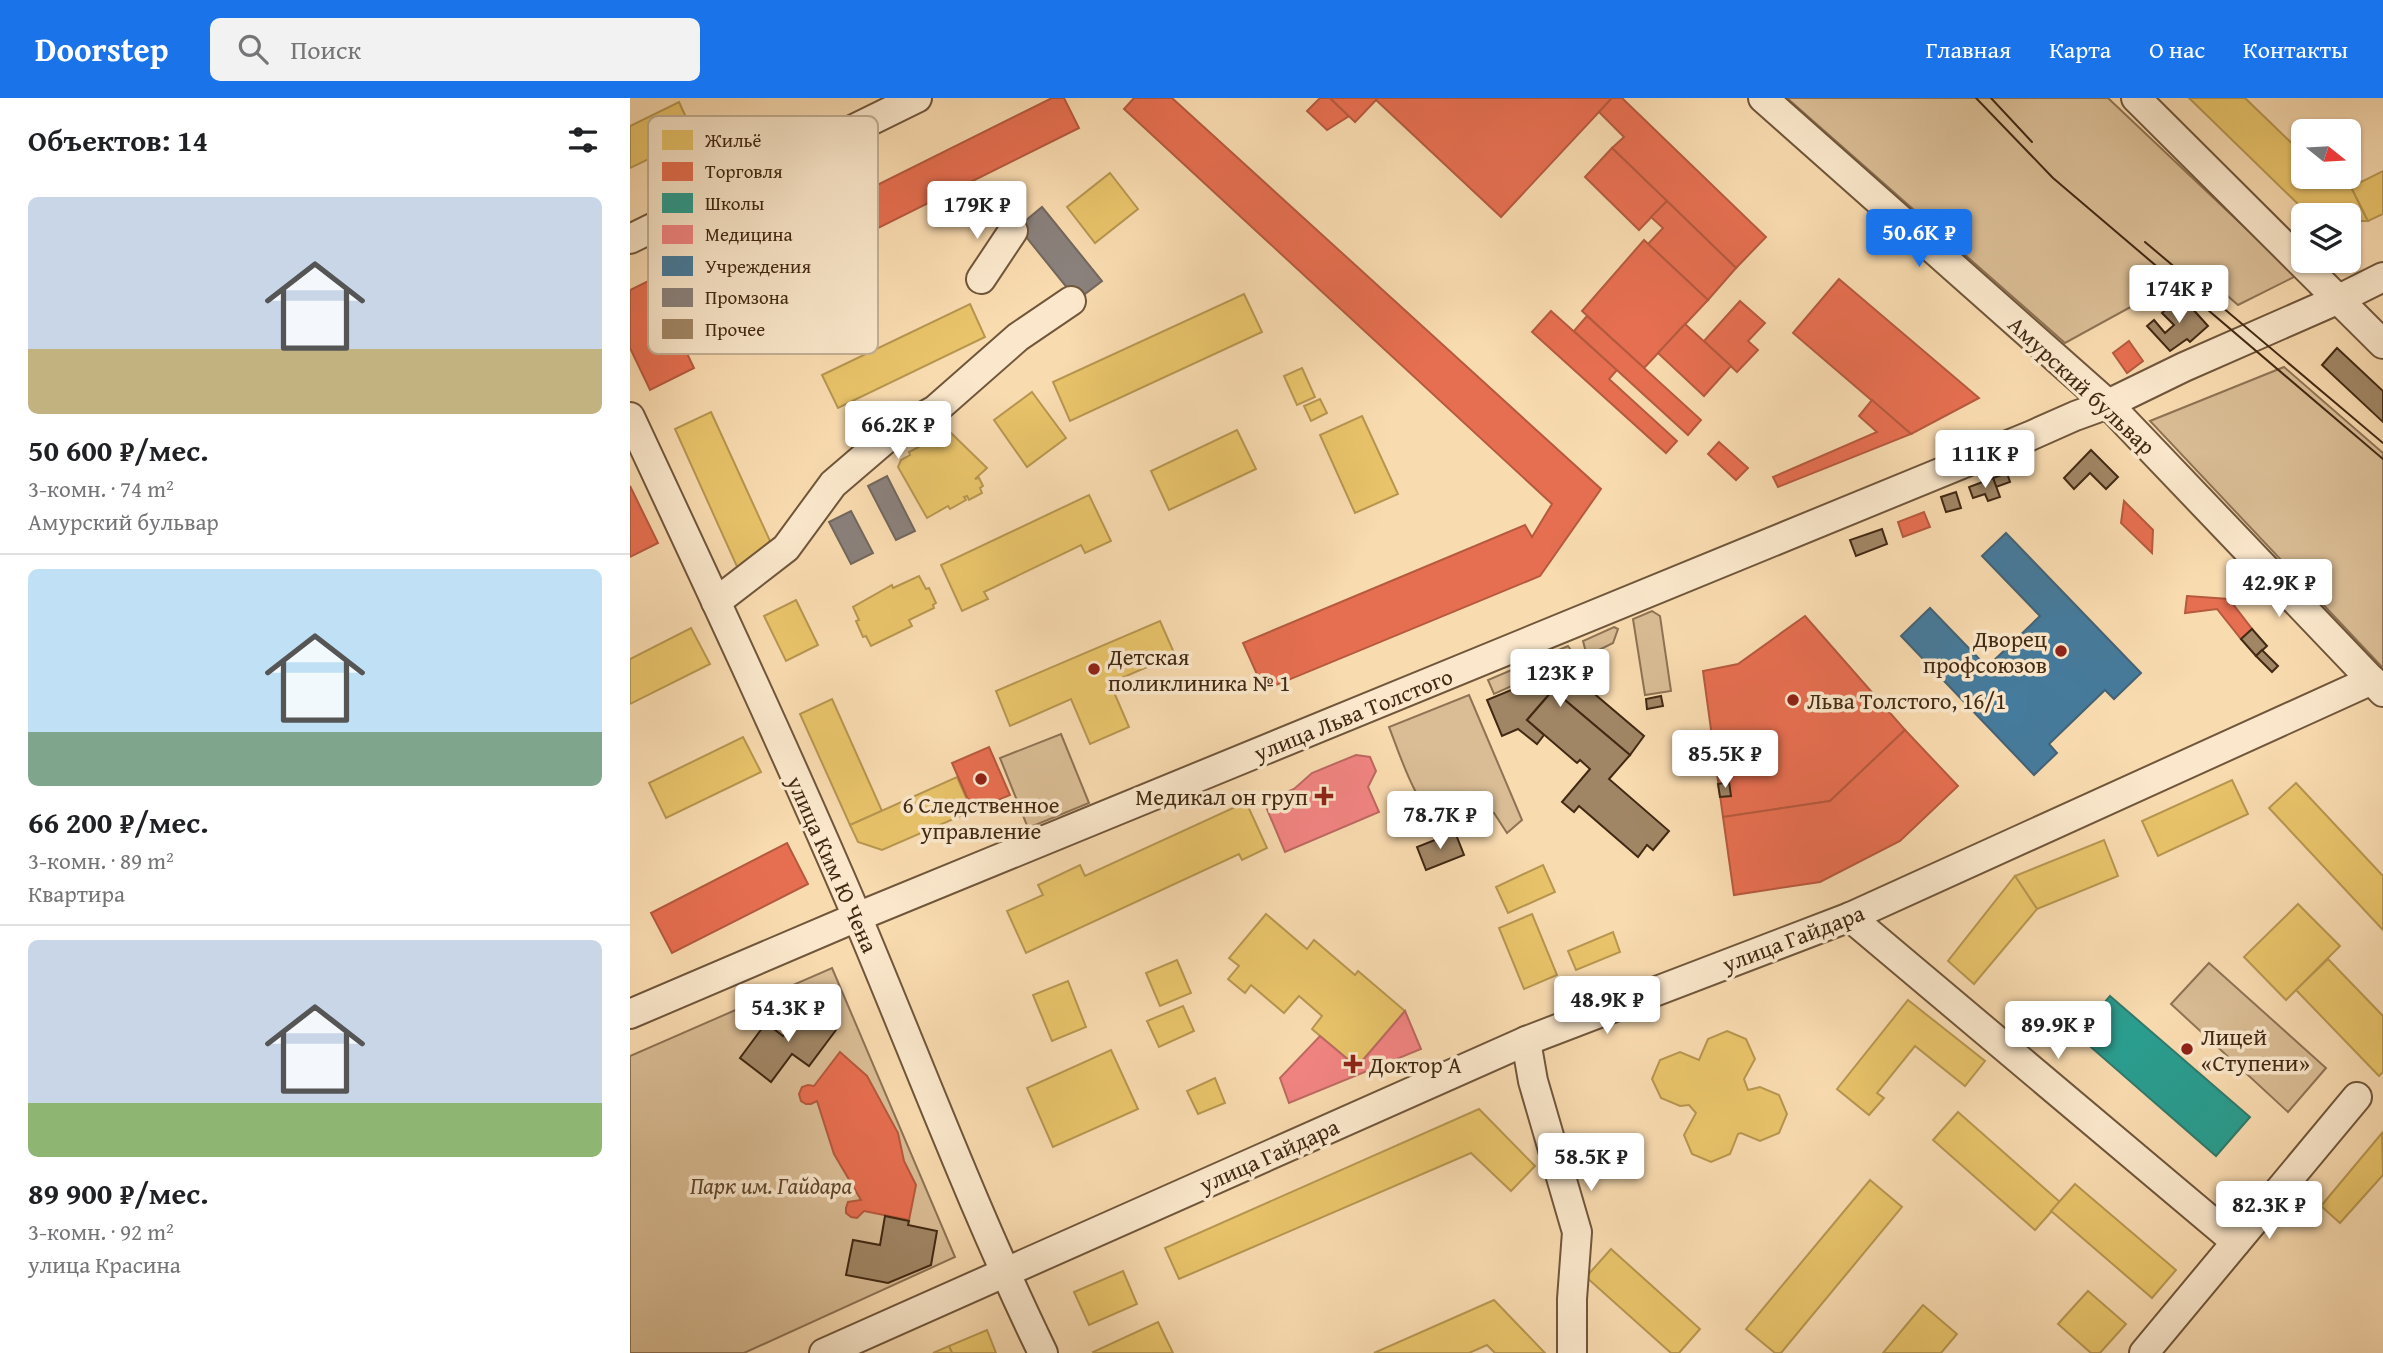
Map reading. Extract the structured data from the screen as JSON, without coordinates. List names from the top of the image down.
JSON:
{
  "streets": {
    "street": [
      "Амурский бульвар",
      "улица Льва Толстого",
      "улица Ким Ю Чена",
      "улица Гайдара"
    ]
  },
  "crossings": [
    ["Амурский бульвар", "улица Льва Толстого"],
    ["Амурский бульвар", "улица Гайдара"],
    ["улица Льва Толстого", "улица Ким Ю Чена"],
    ["улица Ким Ю Чена", "улица Гайдара"]
  ],
  "parks": ["Парк им. Гайдара"],
  "places": {
    "other": [
      "Дворец профсоюзов",
      "Детская поликлиника № 1",
      "Льва Толстого, 16/1",
      "6 Следственное управление",
      "Лицей «Ступени»"
    ],
    "health": ["Медикал он груп", "Доктор А"]
  },
  "legend": [
    "Жильё",
    "Торговля",
    "Школы",
    "Медицина",
    "Учреждения",
    "Промзона",
    "Прочее"
  ],
  "north": "right",
  "page": {
    "header": "Doorstep",
    "search": "Поиск",
    "nav": [
      "Главная",
      "Карта",
      "О нас",
      "Контакты"
    ],
    "heading": "Объектов: 14",
    "price": [
      "179K ₽",
      "50.6K ₽",
      "174K ₽",
      "66.2K ₽",
      "111K ₽",
      "42.9K ₽",
      "123K ₽",
      "85.5K ₽",
      "78.7K ₽",
      "48.9K ₽",
      "54.3K ₽",
      "89.9K ₽",
      "58.5K ₽",
      "82.3K ₽"
    ],
    "list": [
      {
        "name": "50 600 ₽/мес.",
        "note": "3-комн. · 74 m² · Амурский бульвар"
      },
      {
        "name": "66 200 ₽/мес.",
        "note": "3-комн. · 89 m² · Квартира"
      },
      {
        "name": "89 900 ₽/мес.",
        "note": "3-комн. · 92 m² · улица Красина"
      }
    ]
  }
}
